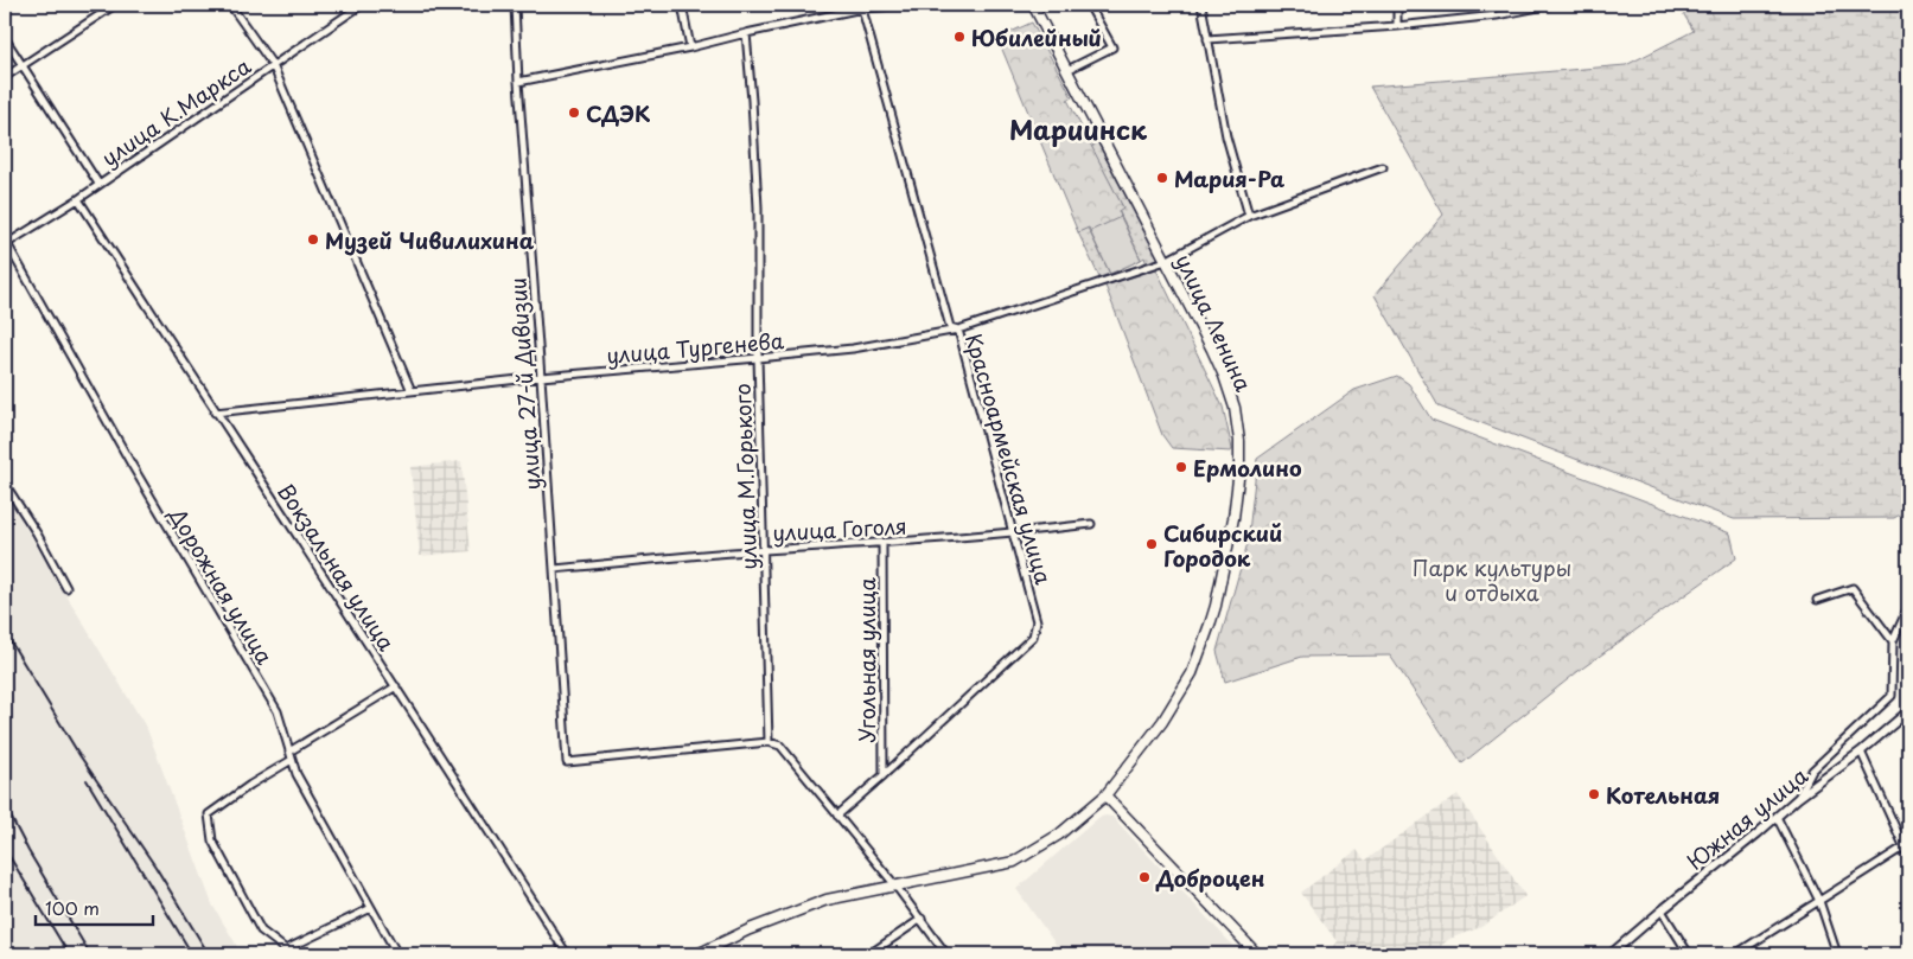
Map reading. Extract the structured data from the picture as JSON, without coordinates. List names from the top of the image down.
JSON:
{
  "streets": {
    "main road": ["улица Ленина"],
    "street": [
      "улица К.Маркса",
      "улица Тургенева",
      "улица 27-й Дивизии",
      "Красноармейская улица",
      "улица М.Горького",
      "улица Гоголя",
      "Вокзальная улица",
      "Дорожная улица",
      "Угольная улица",
      "Южная улица"
    ]
  },
  "crossings": [
    ["улица К.Маркса", "Вокзальная улица"],
    ["улица К.Маркса", "Дорожная улица"],
    ["улица Ленина", "улица Тургенева"],
    ["улица Тургенева", "улица 27-й Дивизии"],
    ["улица Тургенева", "Красноармейская улица"],
    ["улица Тургенева", "улица М.Горького"],
    ["улица Тургенева", "Вокзальная улица"],
    ["улица 27-й Дивизии", "улица М.Горького"],
    ["улица 27-й Дивизии", "улица Гоголя"],
    ["Красноармейская улица", "улица Гоголя"],
    ["Красноармейская улица", "Угольная улица"],
    ["улица М.Горького", "улица Гоголя"],
    ["улица Гоголя", "Угольная улица"]
  ],
  "districts": ["Мариинск"],
  "parks": ["Парк культуры и отдыха"],
  "places": [
    "Юбилейный",
    "СДЭК",
    "Мария-Ра",
    "Музей Чивилихина",
    "Ермолино",
    "Сибирский Городок",
    "Котельная",
    "Доброцен"
  ],
  "scale_bar": "100 m"
}
